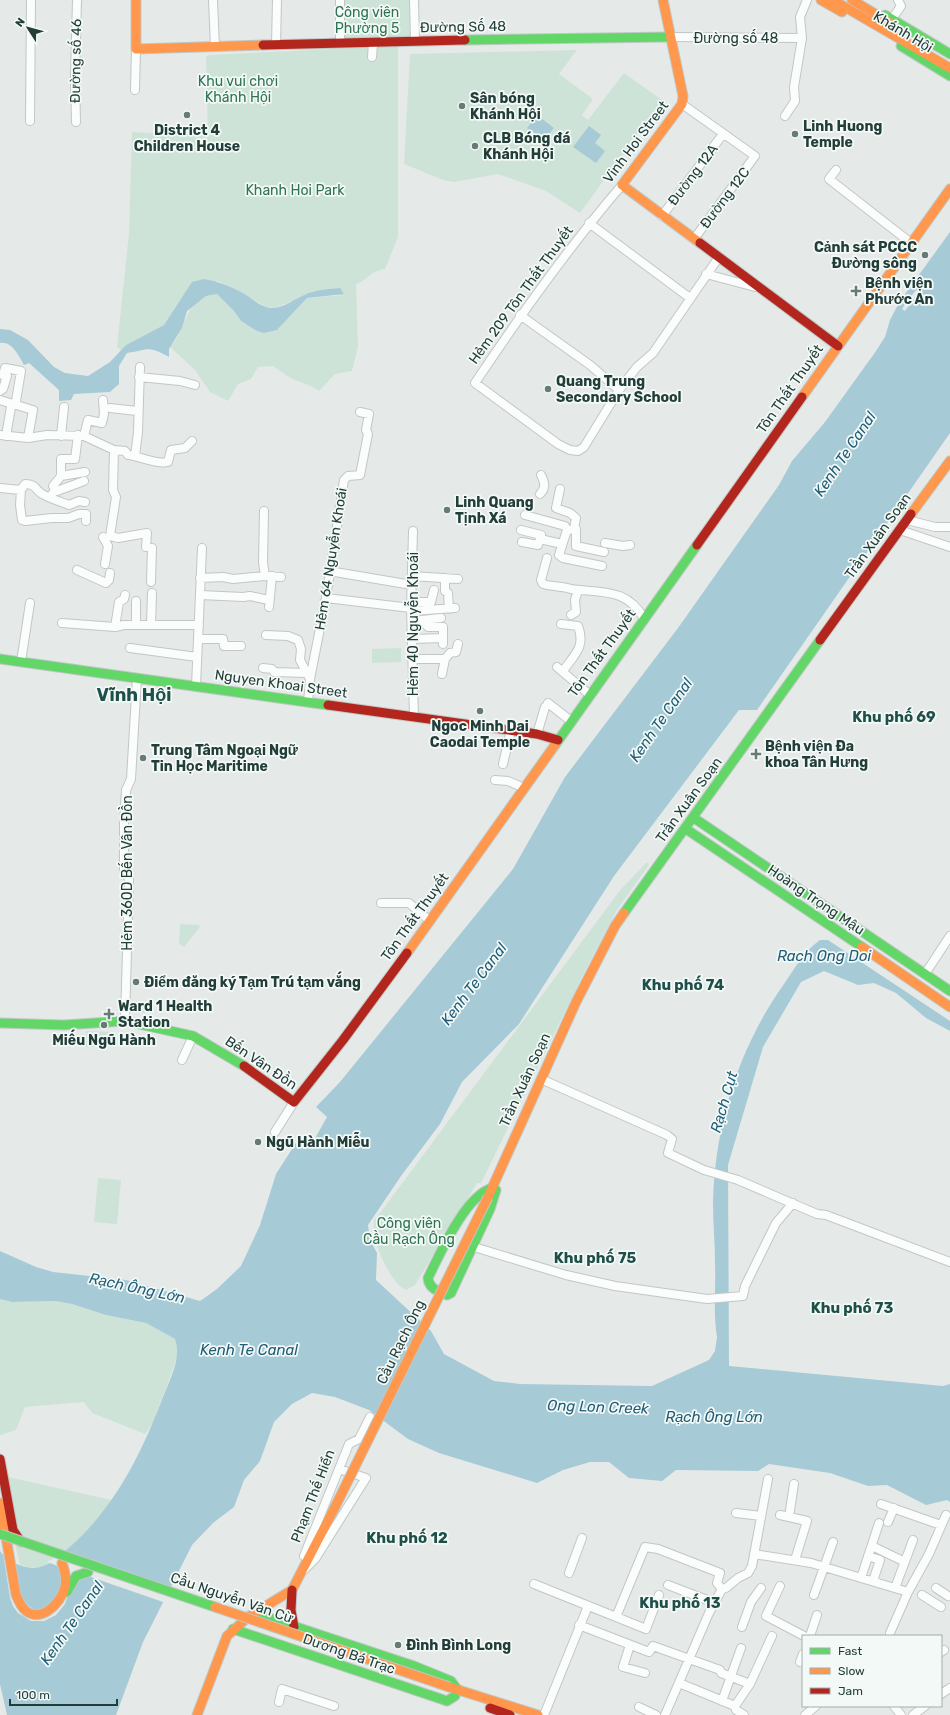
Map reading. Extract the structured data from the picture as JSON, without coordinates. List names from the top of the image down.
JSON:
{
  "streets": {
    "main road": [
      "Đường Số 48",
      "Khánh Hội",
      "Vinh Hoi Street",
      "Tôn Thất Thuyết",
      "Trần Xuân Soạn",
      "Nguyen Khoai Street",
      "Hoàng Trọng Mậu",
      "Bến Vân Đồn",
      "Cầu Rạch Ông",
      "Phạm Thế Hiển",
      "Cầu Nguyễn Văn Cừ",
      "Dương Bá Trạc"
    ],
    "street": [
      "Đường số 48",
      "Đường số 46",
      "Đường 12A",
      "Đường 12C",
      "Hẻm 209 Tôn Thất Thuyết",
      "Hẻm 64 Nguyễn Khoái",
      "Hẻm 40 Nguyễn Khoái",
      "Hẻm 360D Bến Vân Đồn"
    ]
  },
  "crossings": [
    ["Đường Số 48", "Đường số 48"],
    ["Đường Số 48", "Vinh Hoi Street"],
    ["Đường số 48", "Vinh Hoi Street"],
    ["Vinh Hoi Street", "Hẻm 209 Tôn Thất Thuyết"],
    ["Đường 12A", "Đường 12C"],
    ["Tôn Thất Thuyết", "Nguyen Khoai Street"],
    ["Tôn Thất Thuyết", "Bến Vân Đồn"],
    ["Trần Xuân Soạn", "Hoàng Trọng Mậu"],
    ["Trần Xuân Soạn", "Cầu Rạch Ông"],
    ["Hẻm 64 Nguyễn Khoái", "Nguyen Khoai Street"],
    ["Hẻm 40 Nguyễn Khoái", "Nguyen Khoai Street"],
    ["Nguyen Khoai Street", "Hẻm 360D Bến Vân Đồn"],
    ["Hẻm 360D Bến Vân Đồn", "Bến Vân Đồn"],
    ["Cầu Rạch Ông", "Phạm Thế Hiển"],
    ["Cầu Nguyễn Văn Cừ", "Dương Bá Trạc"]
  ],
  "districts": [
    "Vĩnh Hội",
    "Khu phố 69",
    "Khu phố 74",
    "Khu phố 75",
    "Khu phố 73",
    "Khu phố 12",
    "Khu phố 13"
  ],
  "water": [
    "Kenh Te Canal",
    "Rach Ong Doi",
    "Rạch Cụt",
    "Rạch Ông Lớn",
    "Ong Lon Creek"
  ],
  "parks": [
    "Công viên Phường 5",
    "Khu vui chơi Khánh Hội",
    "Khanh Hoi Park",
    "Công viên Cầu Rạch Ông"
  ],
  "places": {
    "other": [
      "Sân bóng Khánh Hội",
      "District 4 Children House",
      "Linh Huong Temple",
      "CLB Bóng đá Khánh Hội",
      "Cảnh sát PCCC Đường sông",
      "Quang Trung Secondary School",
      "Linh Quang Tịnh Xá",
      "Ngoc Minh Dai Caodai Temple",
      "Trung Tâm Ngoại Ngữ Tin Học Maritime",
      "Điểm đăng ký Tạm Trú tạm vắng",
      "Miếu Ngũ Hành",
      "Ngũ Hành Miễu",
      "Đình Bình Long"
    ],
    "health": ["Bệnh viện Phước An", "Bệnh viện Đa khoa Tân Hưng", "Ward 1 Health Station"]
  },
  "legend": ["Fast", "Slow", "Jam"],
  "scale_bar": "100 m",
  "north": "top left"
}
